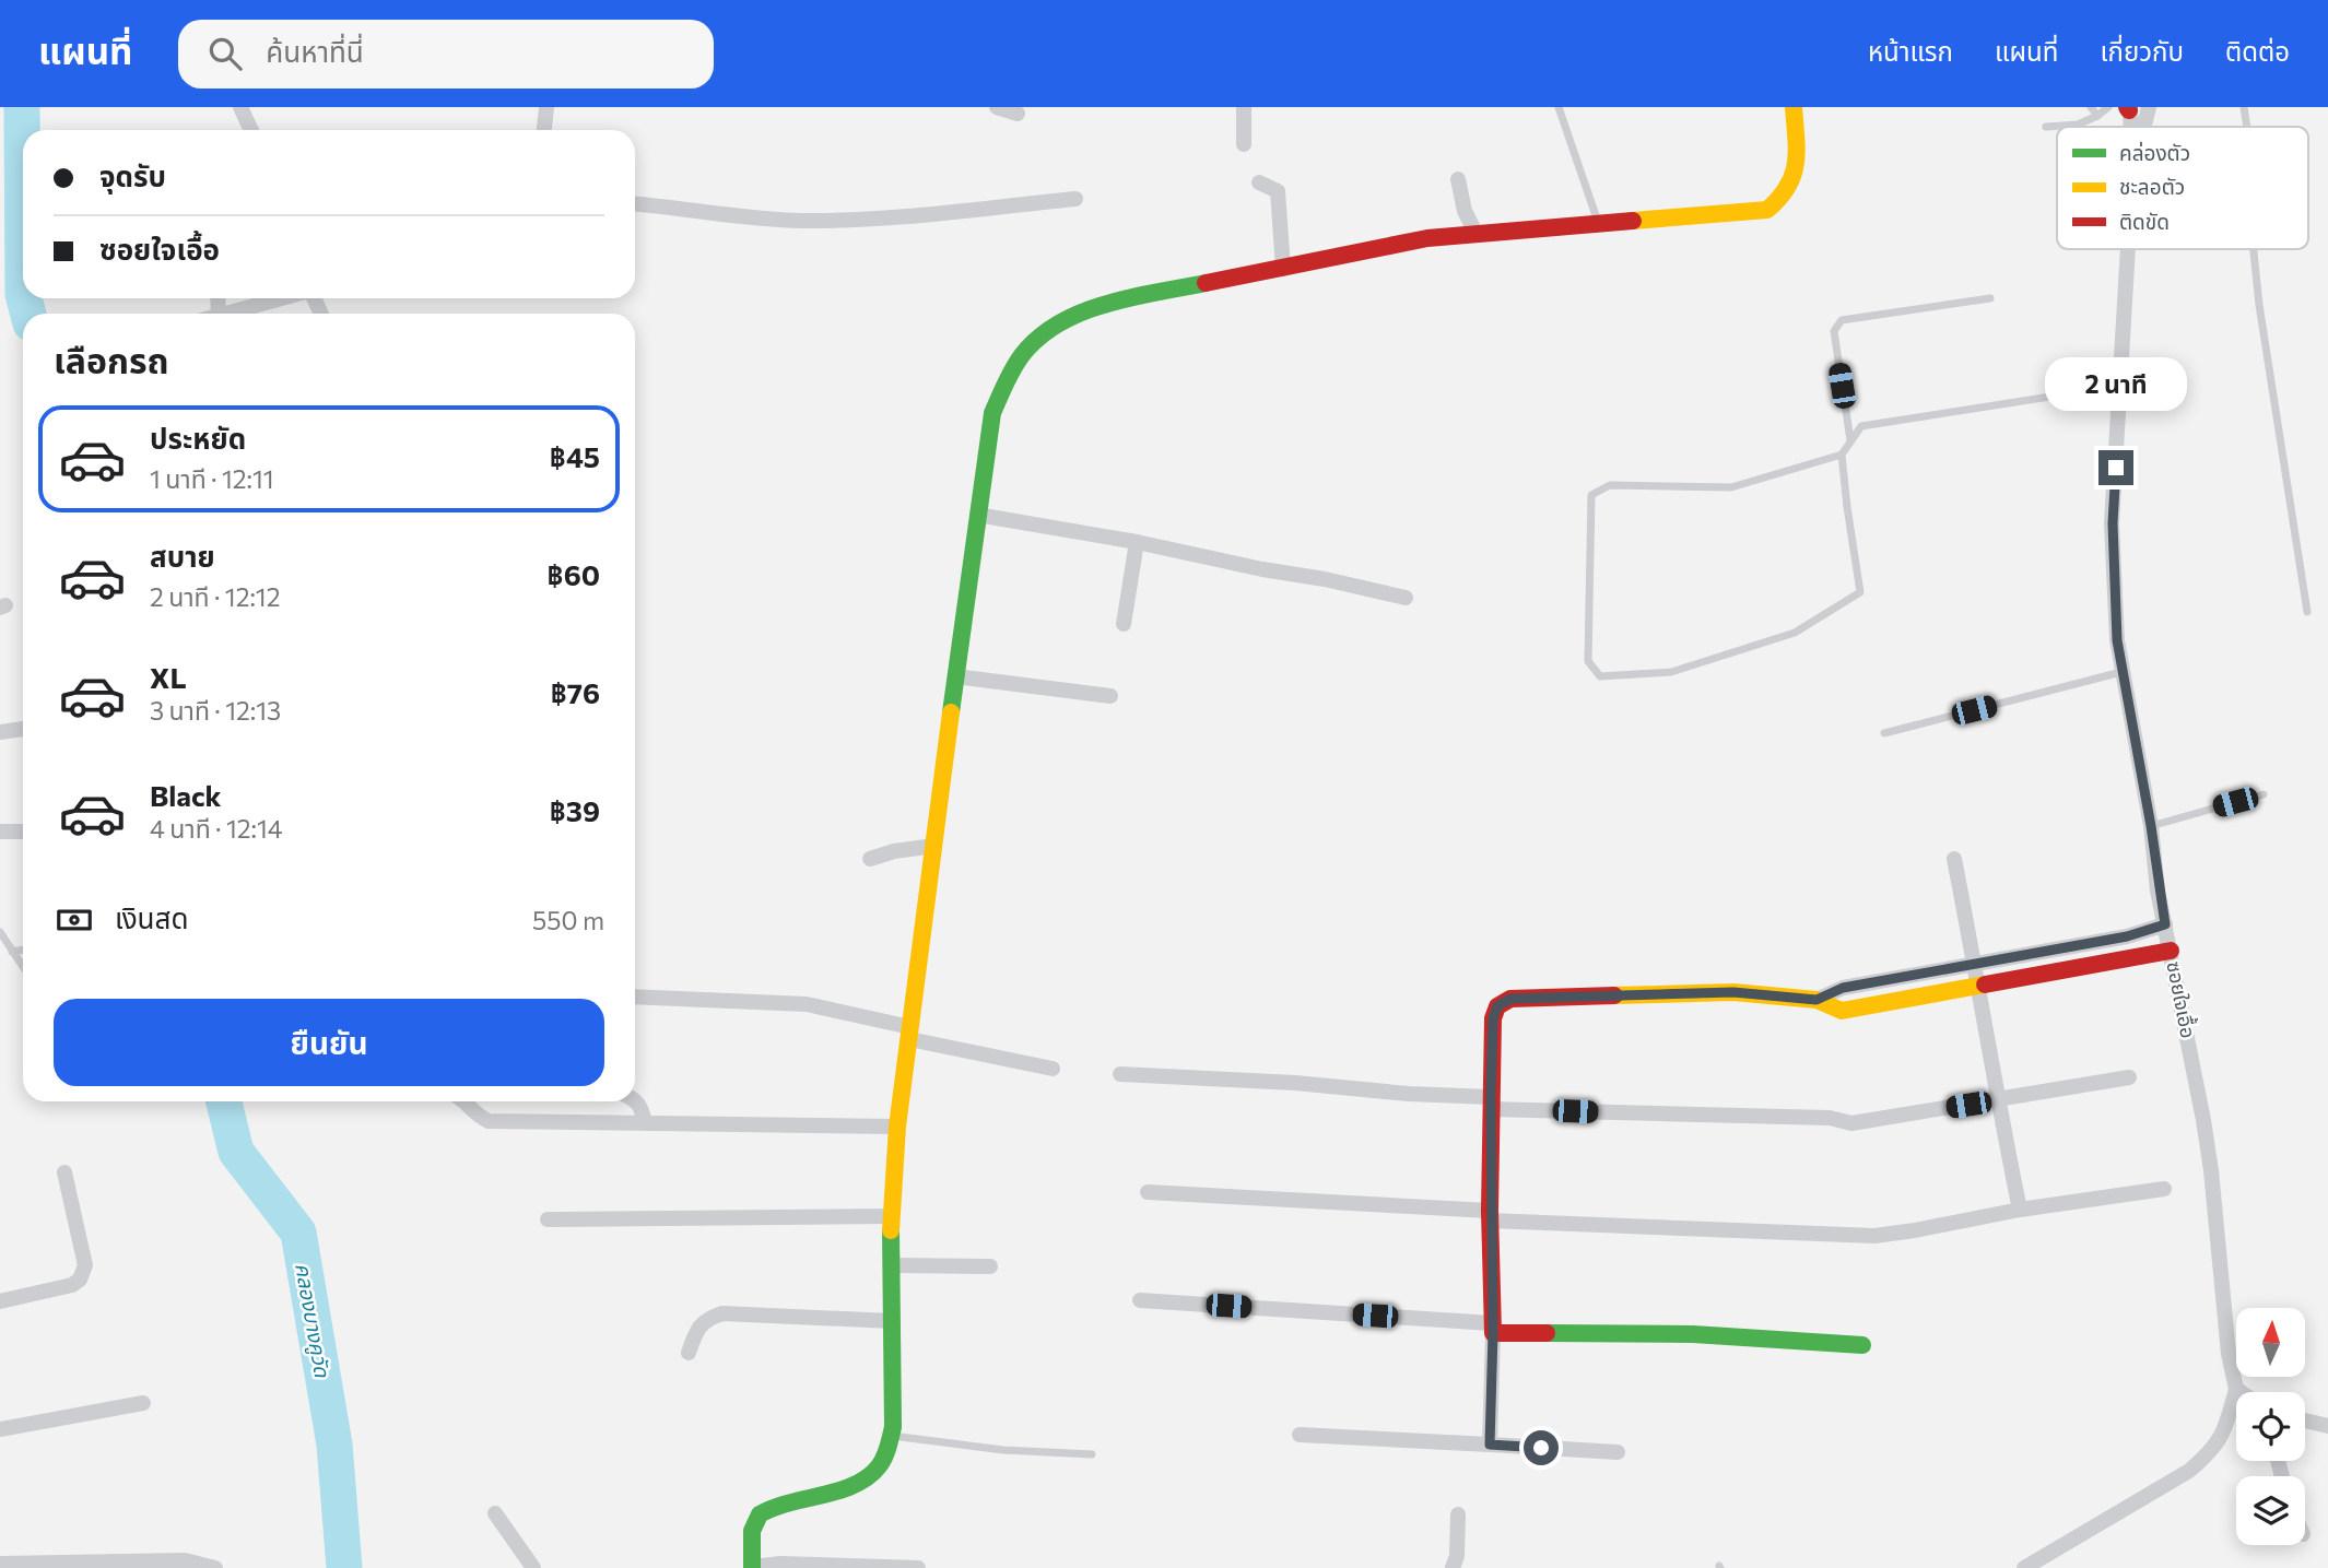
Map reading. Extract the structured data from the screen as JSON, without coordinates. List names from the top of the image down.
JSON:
{
  "streets": {
    "street": ["ซอยใจเอื้อ"]
  },
  "water": ["คลองบางคูวัด"],
  "legend": ["คล่องตัว", "ชะลอตัว", "ติดขัด"],
  "north": "top",
  "page": {
    "header": "แผนที่",
    "search": "ค้นหาที่นี่",
    "nav": [
      "หน้าแรก",
      "แผนที่",
      "เกี่ยวกับ",
      "ติดต่อ"
    ],
    "banner": ["จุดรับ", "ซอยใจเอื้อ"],
    "heading": "เลือกรถ",
    "bubble": "2 นาที",
    "list": [
      {
        "name": "ประหยัด",
        "note": "1 นาที · 12:11",
        "value": "฿45"
      },
      {
        "name": "สบาย",
        "note": "2 นาที · 12:12",
        "value": "฿60"
      },
      {
        "name": "XL",
        "note": "3 นาที · 12:13",
        "value": "฿76"
      },
      {
        "name": "Black",
        "note": "4 นาที · 12:14",
        "value": "฿39"
      }
    ],
    "pay": ["เงินสด", "550 m"],
    "buttons": "ยืนยัน"
  }
}
